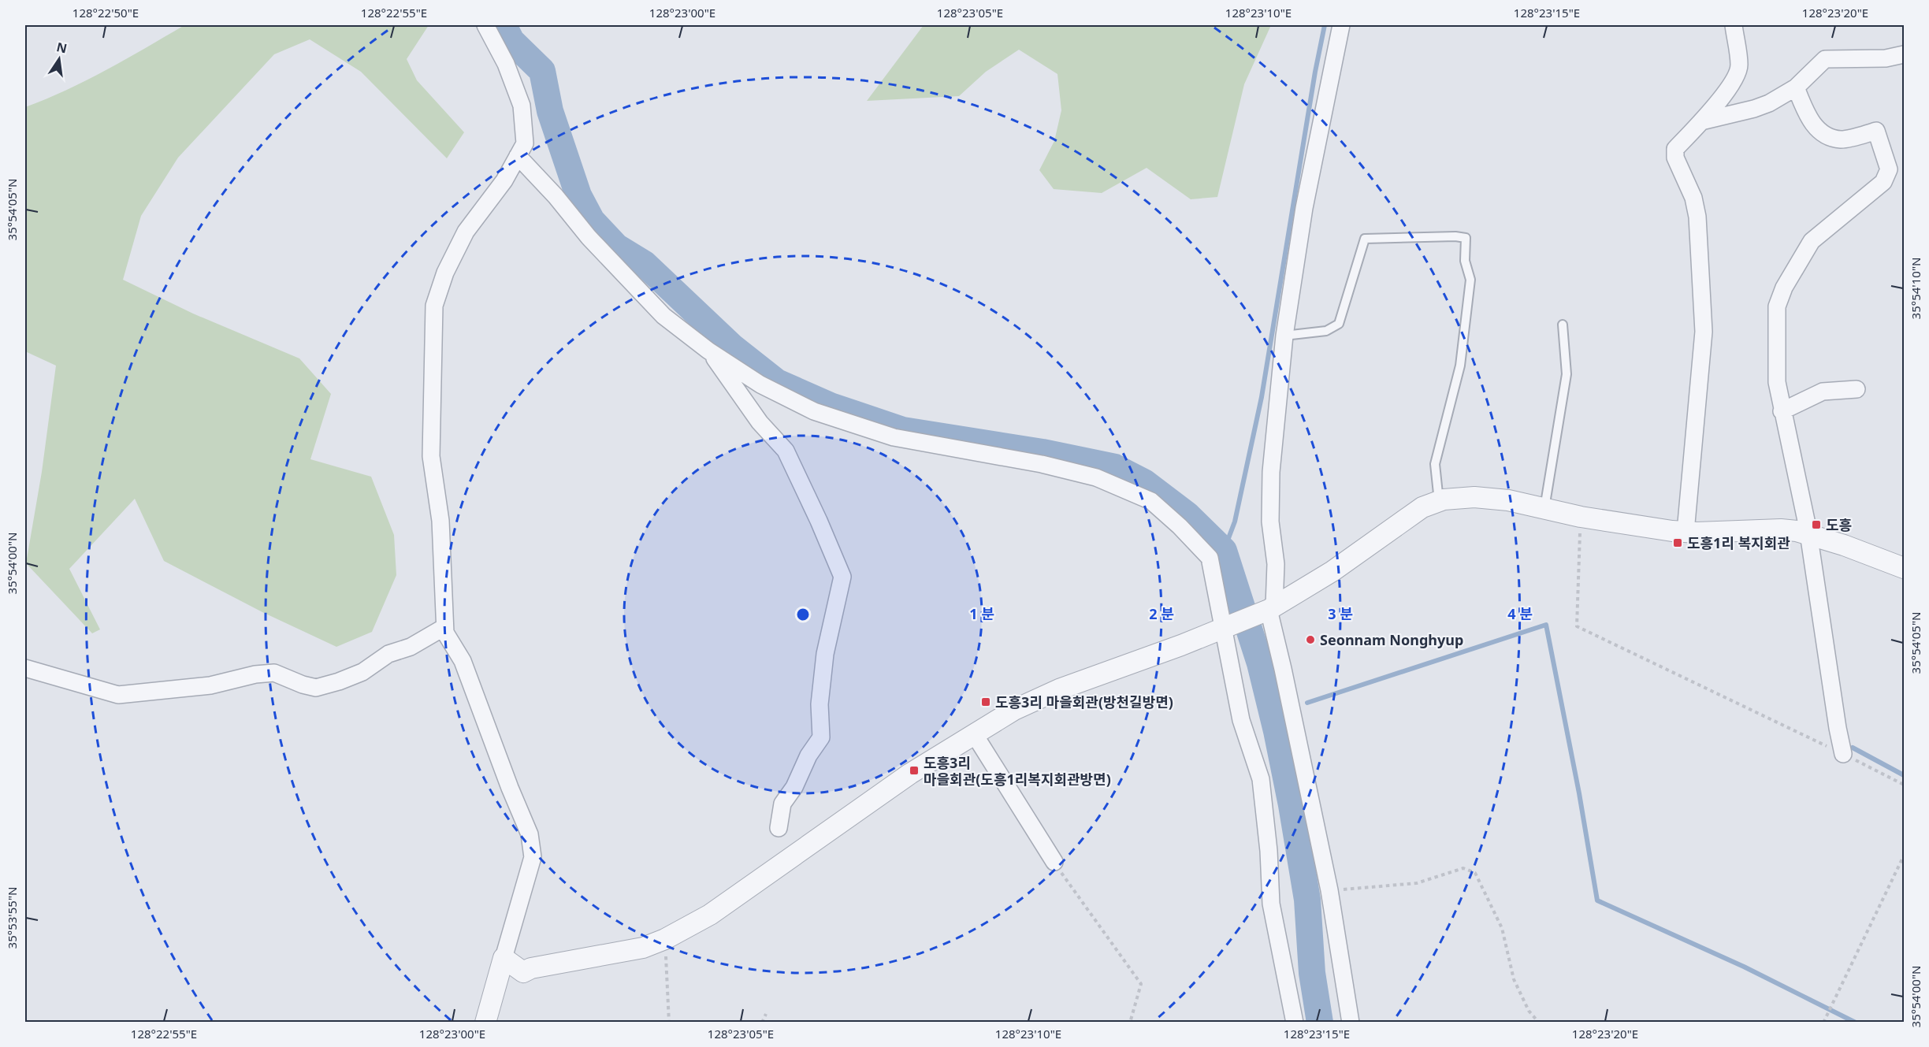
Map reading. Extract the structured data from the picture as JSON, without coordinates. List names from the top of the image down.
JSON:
{
  "places": {
    "transit": [
      "도흥",
      "도흥1리 복지회관",
      "도흥3리 마을회관(방천길방면)",
      "도흥3리 마을회관(도흥1리복지회관방면)"
    ],
    "other": ["Seonnam Nonghyup"]
  },
  "north": "top",
  "coordinates": [
    "128°22'50\"E",
    "128°22'55\"E",
    "128°23'00\"E",
    "128°23'05\"E",
    "128°23'10\"E",
    "128°23'15\"E",
    "128°23'20\"E",
    "35°54'05\"N",
    "35°54'10\"N",
    "35°54'00\"N",
    "35°53'55\"N"
  ],
  "rings": [
    "1 분",
    "2 분",
    "3 분",
    "4 분"
  ]
}
